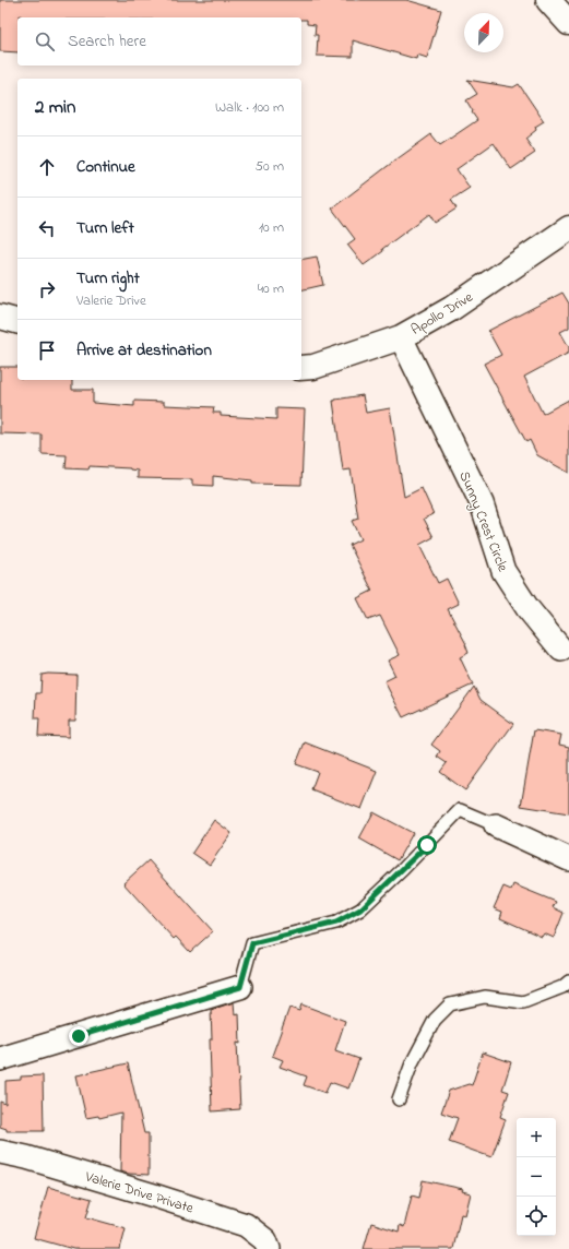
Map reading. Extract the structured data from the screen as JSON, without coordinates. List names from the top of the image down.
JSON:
{
  "streets": {
    "street": ["Apollo Drive", "Sunny Crest Circle", "Valerie Drive Private"]
  },
  "crossings": [
    ["Apollo Drive", "Sunny Crest Circle"]
  ],
  "north": "top right",
  "page": {
    "search": "Search here",
    "heading": ["2 min", "Walk · 100 m"],
    "list": [
      ["Continue", "50 m"],
      ["Turn left", "10 m"],
      ["Turn right", "Valerie Drive", "40 m"],
      "Arrive at destination"
    ],
    "map_buttons": ["+", "−"]
  }
}
